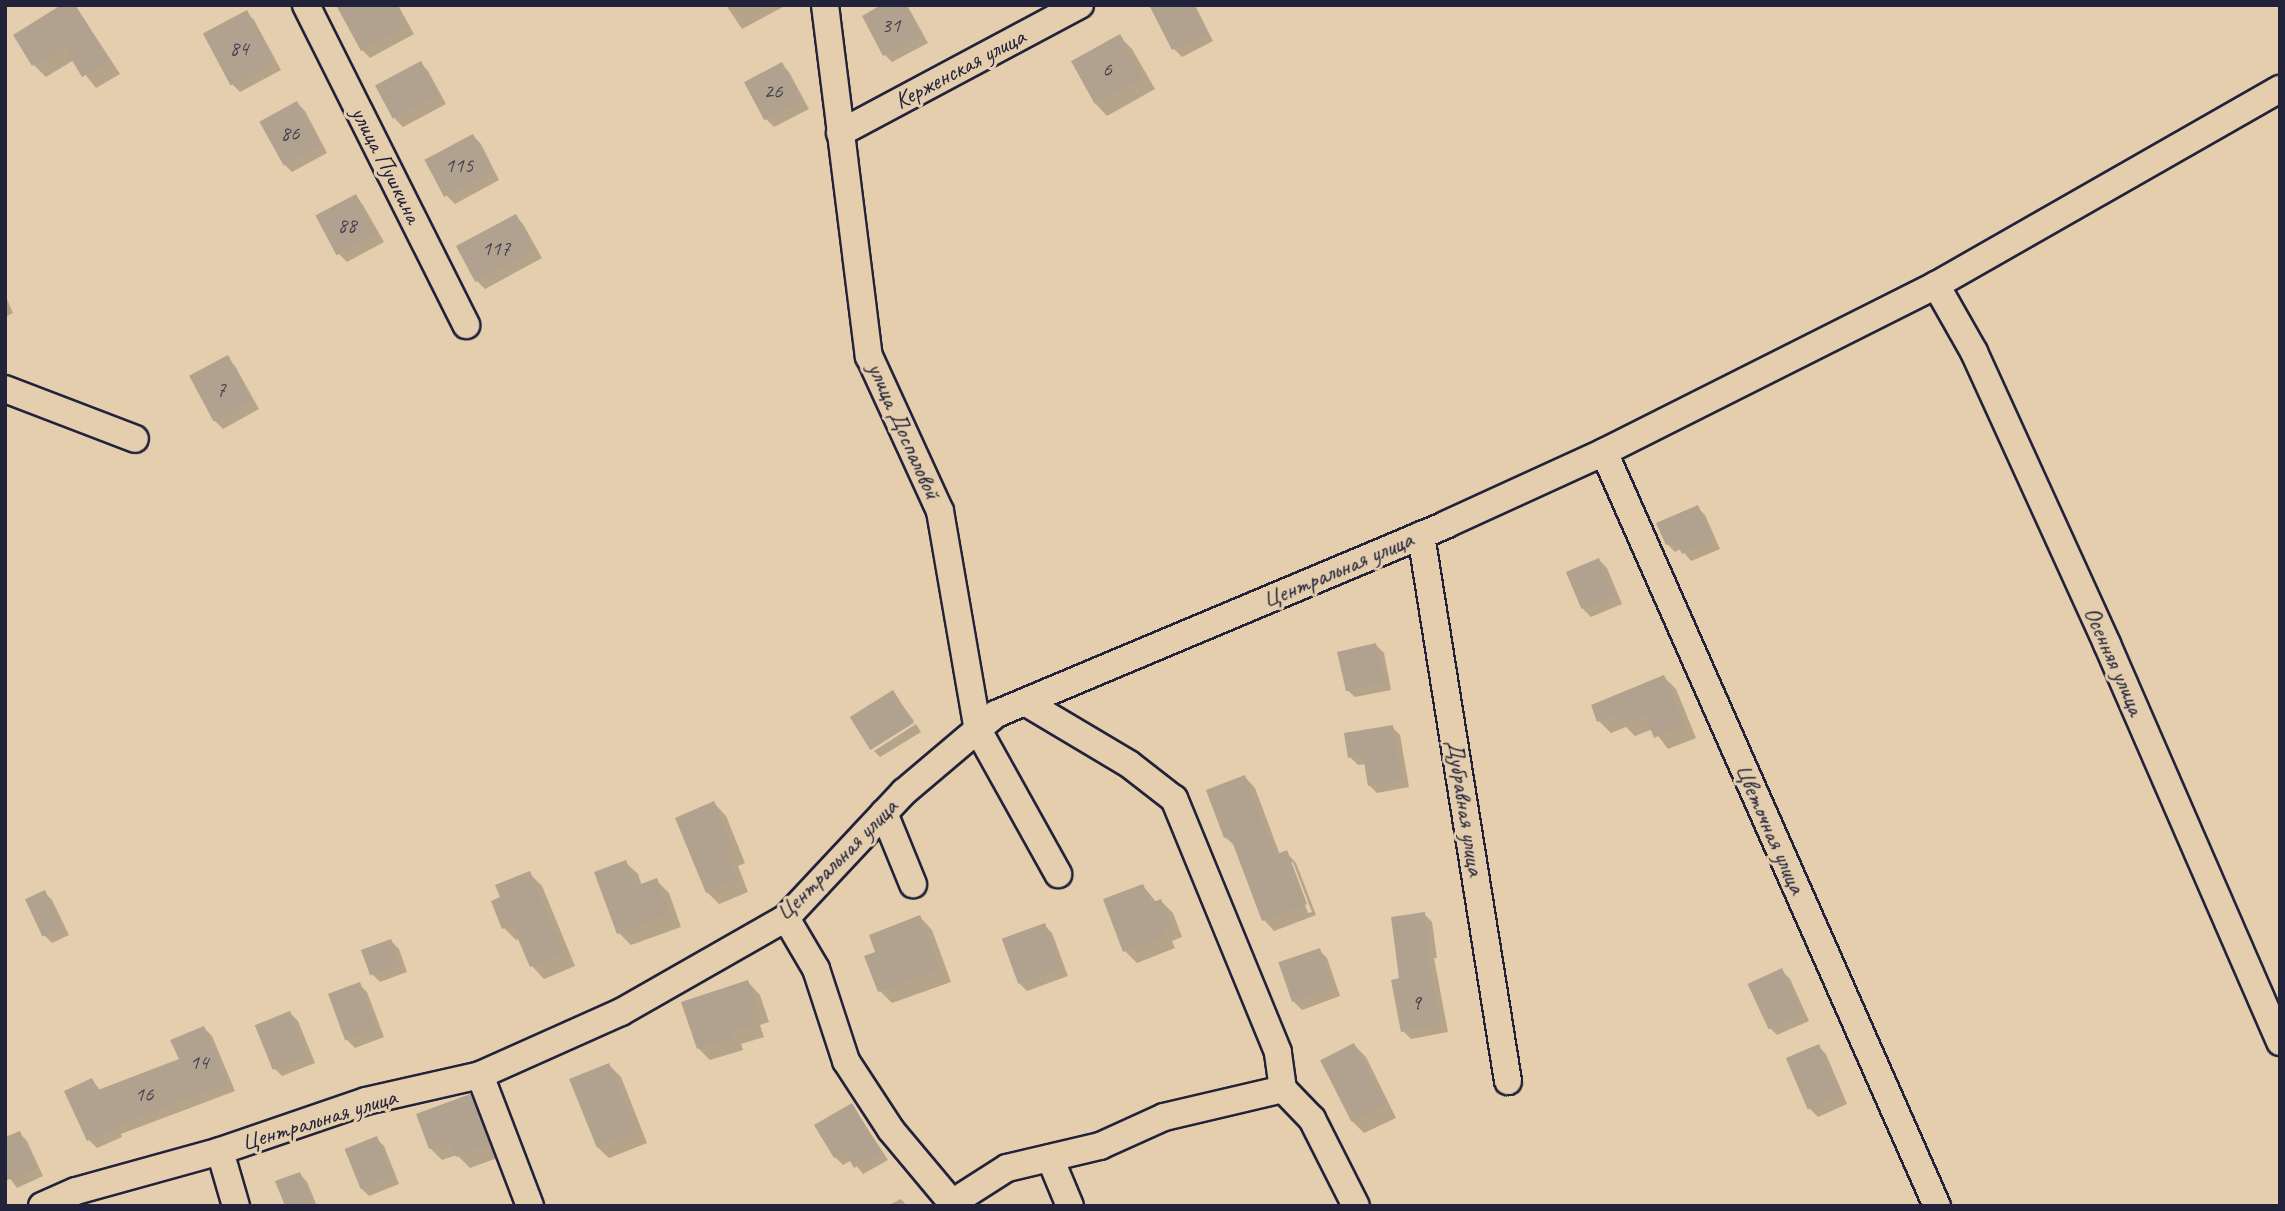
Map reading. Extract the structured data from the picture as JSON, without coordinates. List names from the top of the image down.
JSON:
{
  "streets": {
    "street": [
      "Керженская улица",
      "улица Пушкина",
      "улица Доспаловой",
      "Центральная улица",
      "Осенняя улица",
      "Дубравная улица",
      "Цветочная улица"
    ]
  },
  "crossings": [
    ["Керженская улица", "улица Доспаловой"],
    ["улица Доспаловой", "Центральная улица"],
    ["Центральная улица", "Осенняя улица"],
    ["Центральная улица", "Дубравная улица"],
    ["Центральная улица", "Цветочная улица"]
  ],
  "house_numbers": [
    "31",
    "84",
    "6",
    "26",
    "86",
    "115",
    "88",
    "117",
    "7",
    "9",
    "14",
    "16"
  ]
}
